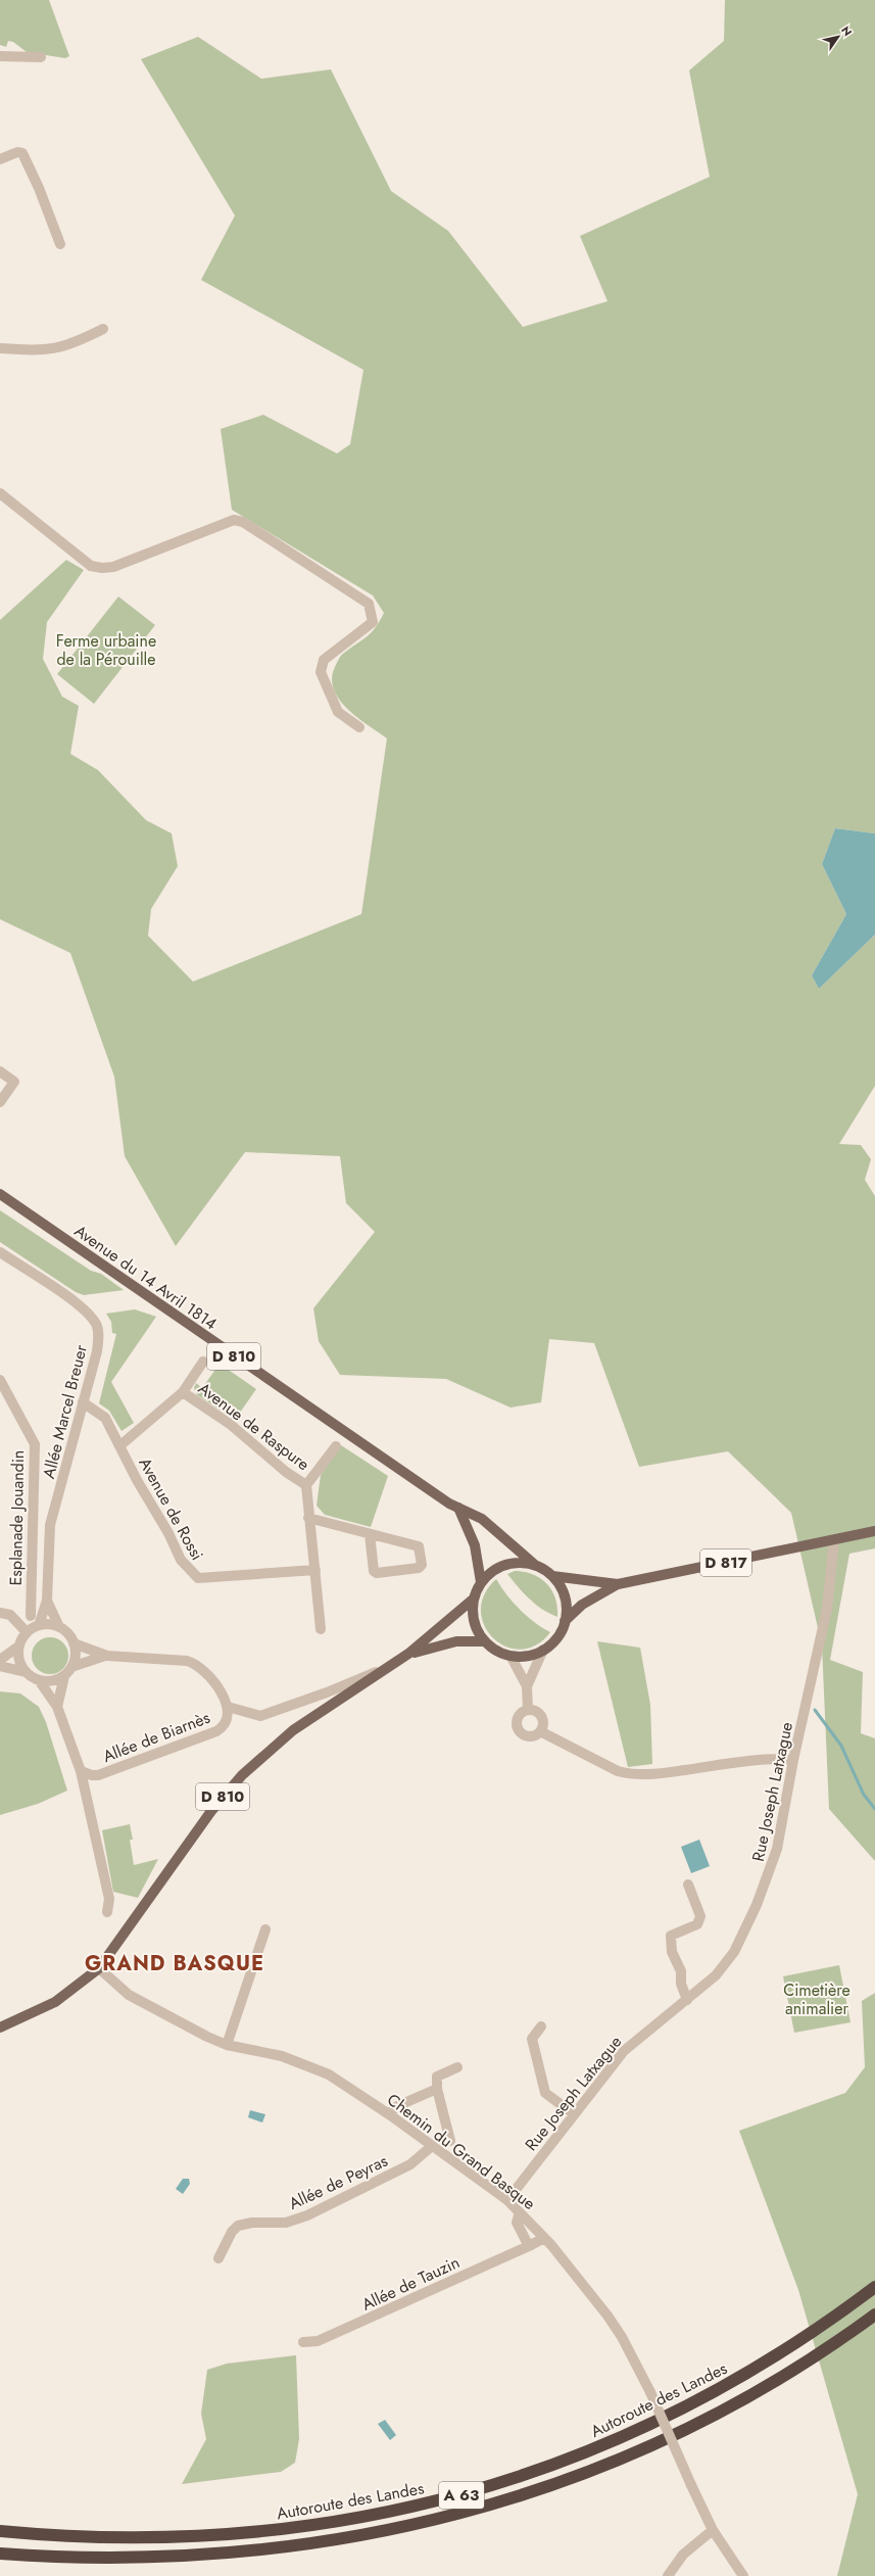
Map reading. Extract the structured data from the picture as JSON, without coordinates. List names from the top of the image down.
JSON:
{
  "streets": {
    "highway": ["Autoroute des Landes", "A 63"],
    "main road": ["Avenue du 14 Avril 1814", "D 810", "D 817"],
    "street": [
      "Allée Marcel Breuer",
      "Avenue de Raspure",
      "Avenue de Rossi",
      "Esplanade Jouandin",
      "Allée de Biarnès",
      "Rue Joseph Latxague",
      "Chemin du Grand Basque",
      "Allée de Peyras",
      "Allée de Tauzin"
    ]
  },
  "crossings": [
    ["Avenue du 14 Avril 1814", "D 810"],
    ["Avenue du 14 Avril 1814", "D 817"],
    ["D 810", "D 817"],
    ["D 810", "Allée de Biarnès"],
    ["D 810", "Chemin du Grand Basque"],
    ["Allée Marcel Breuer", "Avenue de Rossi"],
    ["Avenue de Raspure", "Avenue de Rossi"],
    ["D 817", "Rue Joseph Latxague"],
    ["Rue Joseph Latxague", "Chemin du Grand Basque"],
    ["Chemin du Grand Basque", "Allée de Peyras"],
    ["Chemin du Grand Basque", "Allée de Tauzin"]
  ],
  "districts": ["GRAND BASQUE"],
  "parks": ["Ferme urbaine de la Pérouille", "Cimetière animalier"],
  "north": "top right"
}
